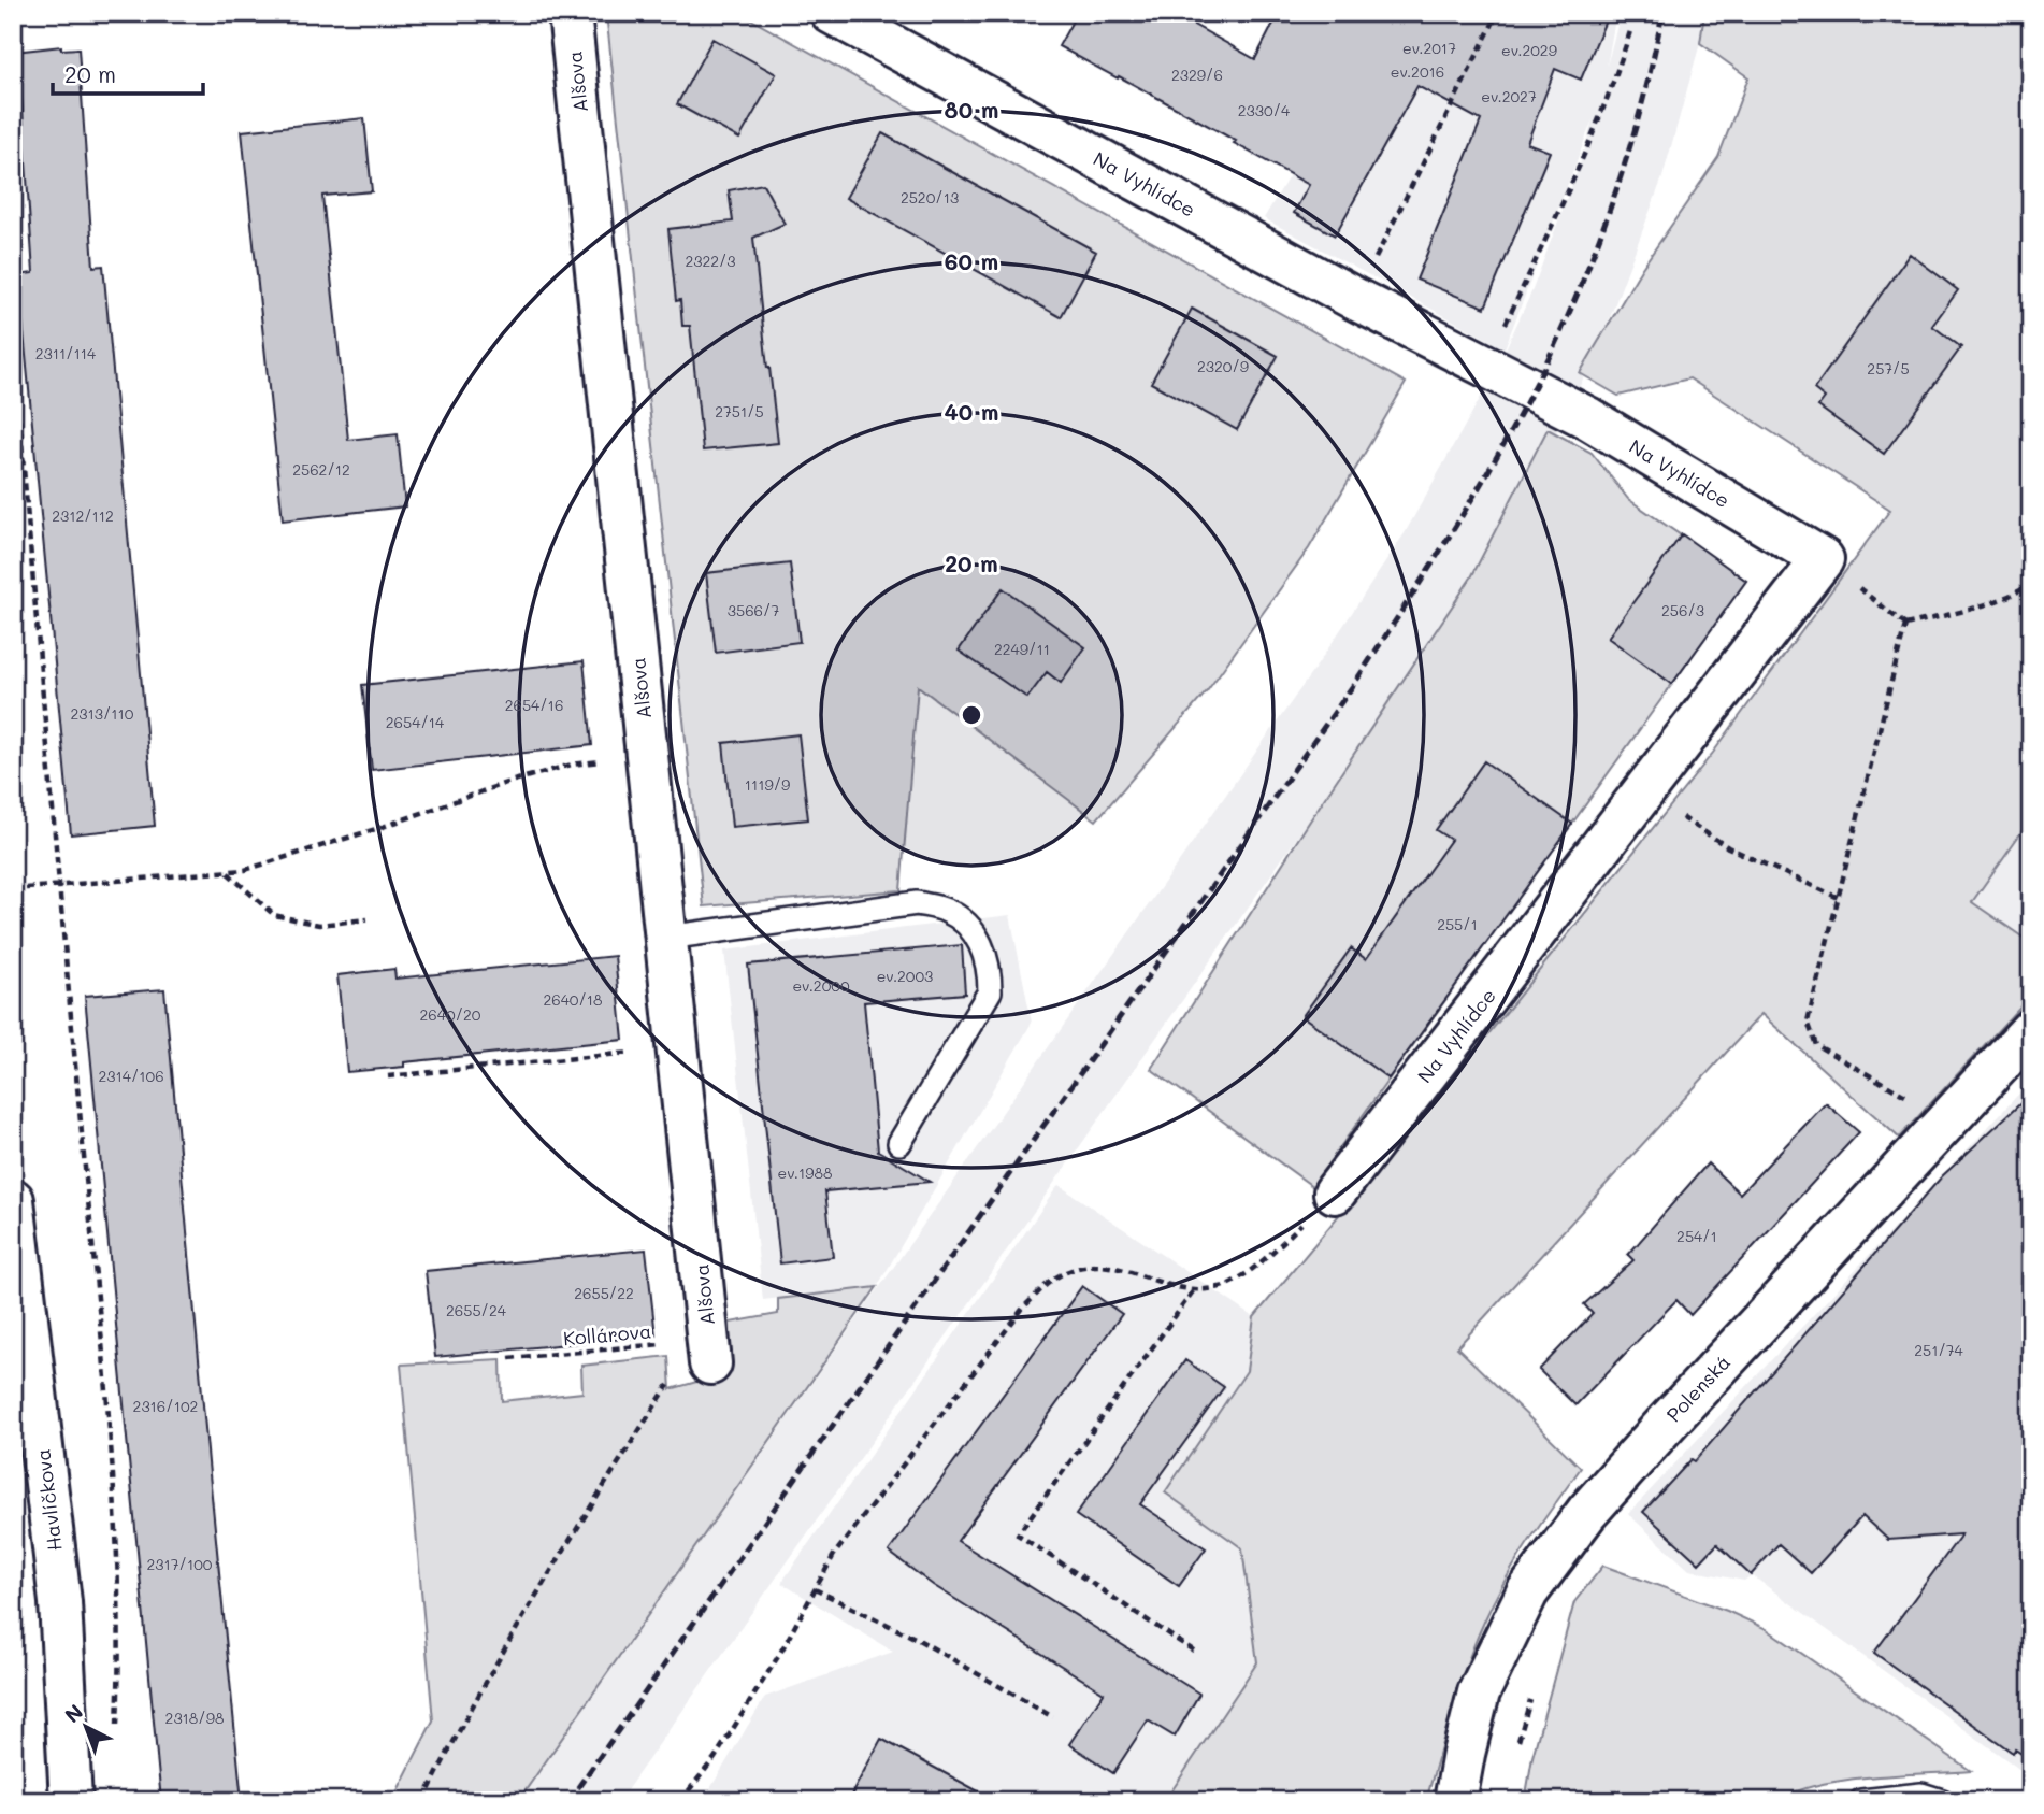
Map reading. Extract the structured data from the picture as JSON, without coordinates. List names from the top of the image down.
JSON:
{
  "streets": {
    "street": [
      "Alšova",
      "Na Vyhlídce",
      "Polenská",
      "Havlíčkova"
    ],
    "path": ["Kollárova"]
  },
  "crossings": [
    ["Alšova", "Kollárova"]
  ],
  "house_numbers": [
    "ev.2017",
    "ev.2029",
    "ev.2016",
    "2329/6",
    "ev.2027",
    "2330/4",
    "2520/13",
    "2322/3",
    "2311/114",
    "2320/9",
    "257/5",
    "2751/5",
    "2562/12",
    "2312/112",
    "3566/7",
    "256/3",
    "2249/11",
    "2654/16",
    "2313/110",
    "2654/14",
    "1119/9",
    "255/1",
    "ev.2003",
    "ev.2000",
    "2640/18",
    "2640/20",
    "2314/106",
    "ev.1988",
    "254/1",
    "2655/22",
    "2655/24",
    "251/74",
    "2316/102",
    "2317/100",
    "2318/98"
  ],
  "scale_bar": "20 m",
  "north": "top left",
  "rings": [
    "80 m",
    "60 m",
    "40 m",
    "20 m"
  ]
}
